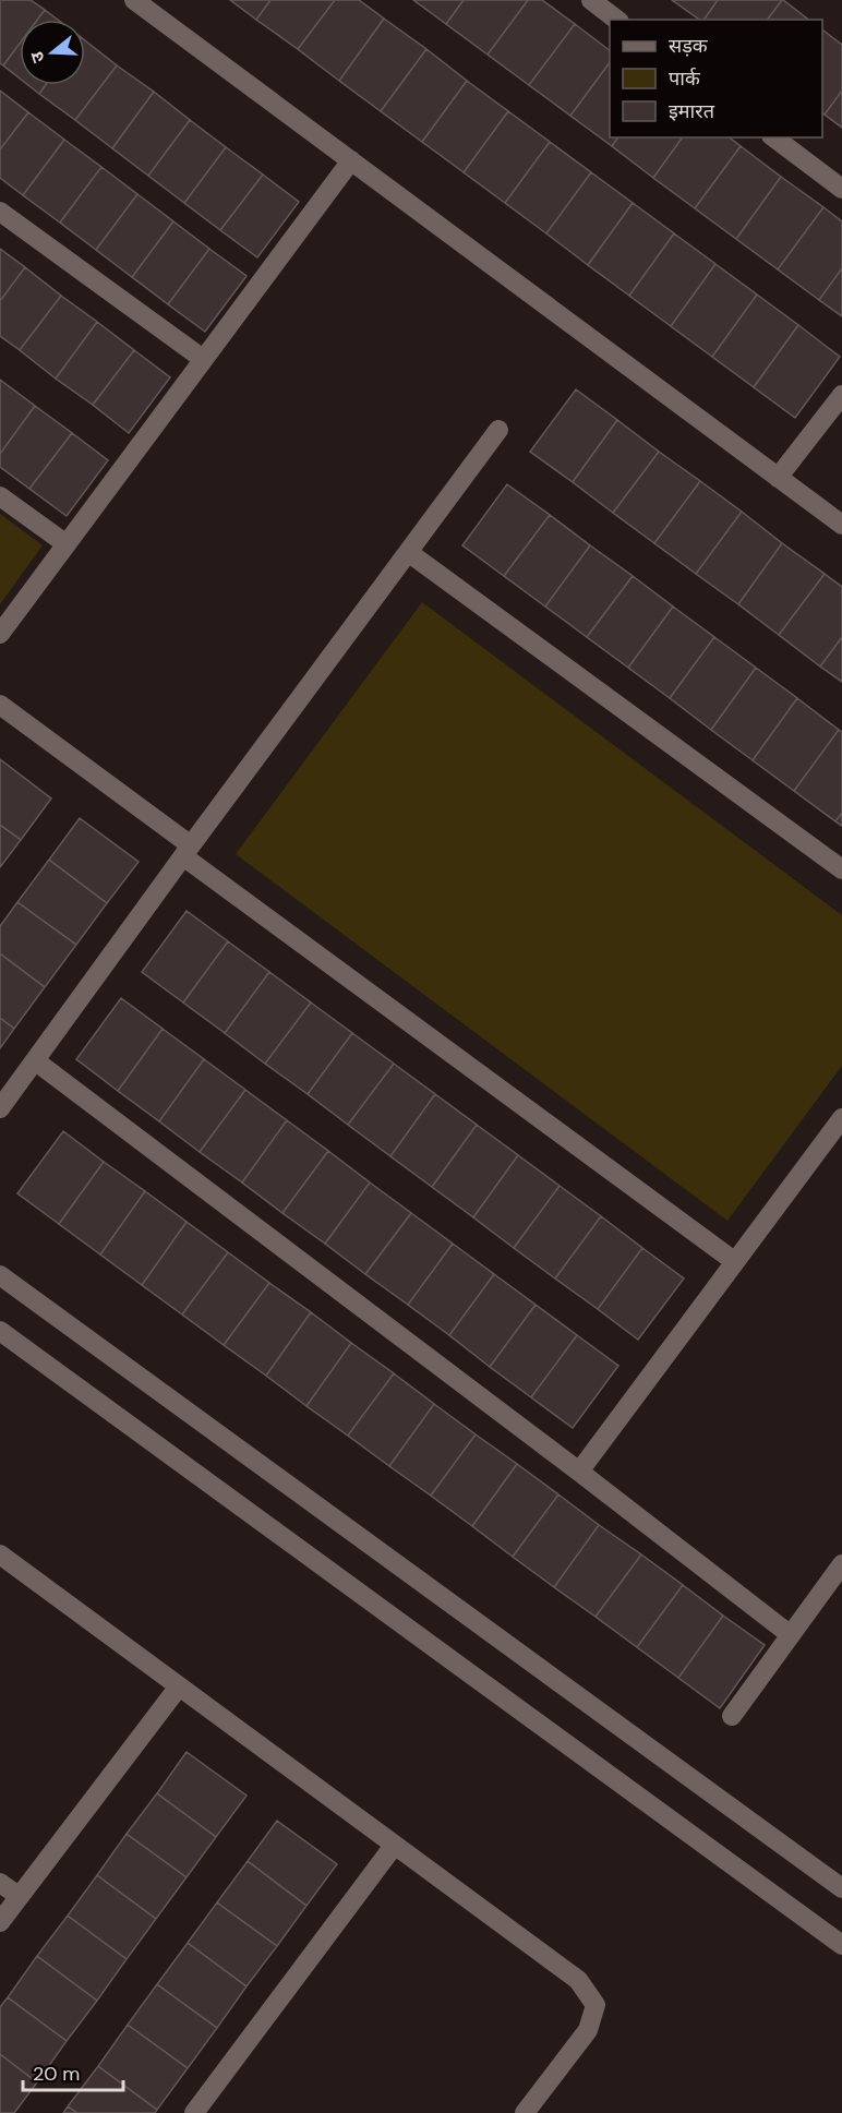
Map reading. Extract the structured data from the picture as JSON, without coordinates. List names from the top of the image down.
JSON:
{
  "legend": ["सड़क", "पार्क", "इमारत"],
  "scale_bar": "20 m",
  "north": "left"
}
